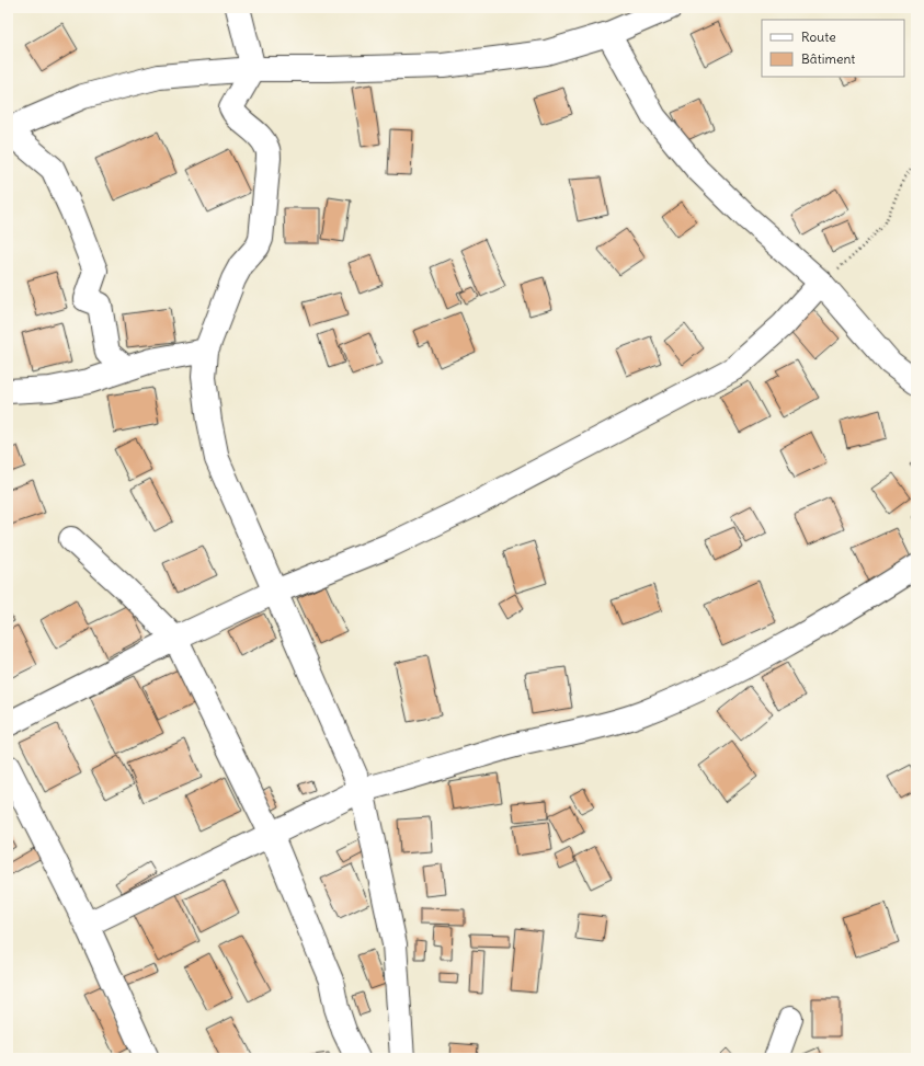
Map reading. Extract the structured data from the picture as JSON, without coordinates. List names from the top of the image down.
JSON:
{
  "legend": ["Route", "Bâtiment"]
}
